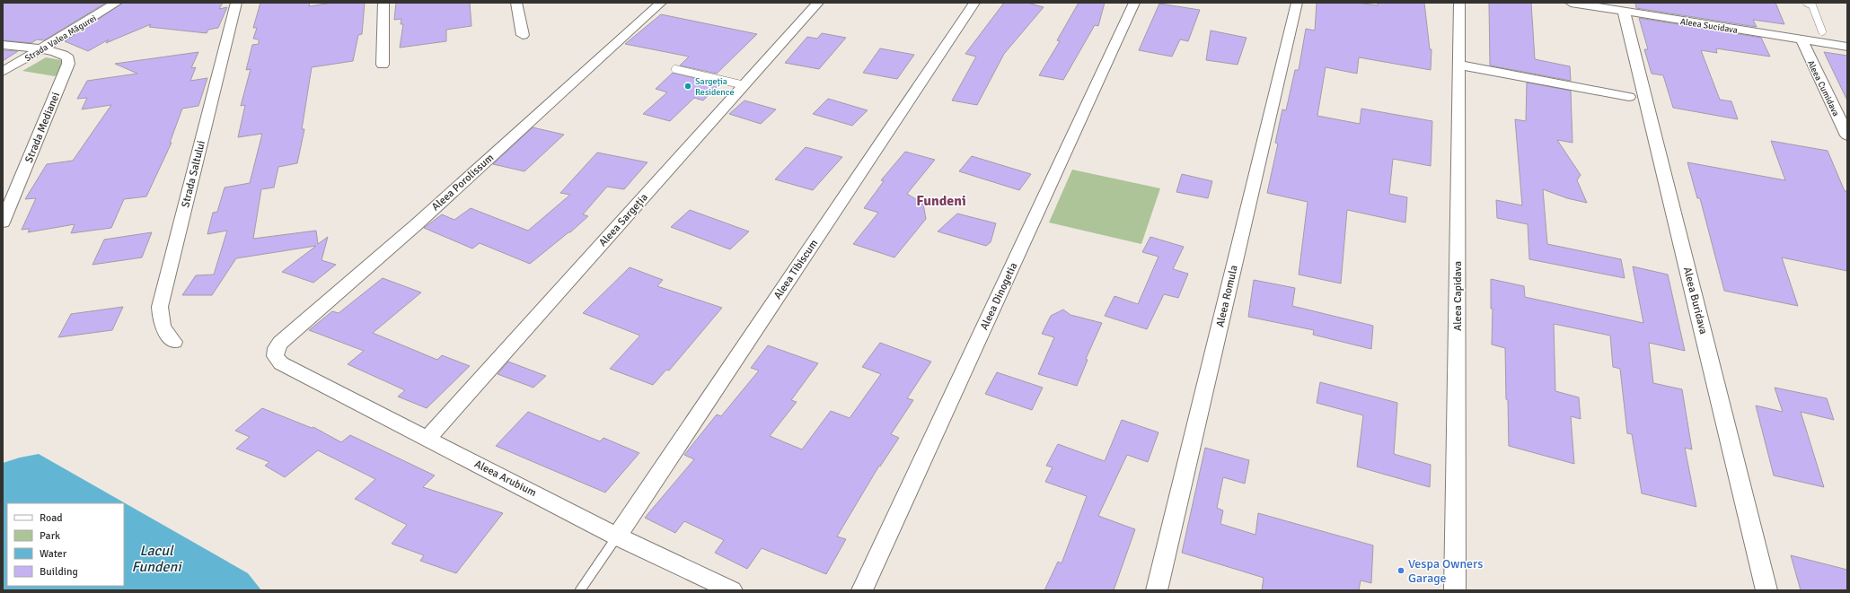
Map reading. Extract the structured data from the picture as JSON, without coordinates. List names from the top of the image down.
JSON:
{
  "streets": {
    "street": [
      "Aleea Sucidava",
      "Strada Valea Măgurei",
      "Aleea Cumidava",
      "Strada Medianei",
      "Strada Saltului",
      "Aleea Porolissum",
      "Aleea Sargeția",
      "Aleea Tibiscum",
      "Aleea Dinogetia",
      "Aleea Romula",
      "Aleea Capidava",
      "Aleea Buridava",
      "Aleea Arubium"
    ]
  },
  "crossings": [
    ["Aleea Sucidava", "Aleea Cumidava"],
    ["Aleea Sucidava", "Aleea Buridava"],
    ["Strada Valea Măgurei", "Strada Medianei"],
    ["Aleea Porolissum", "Aleea Arubium"],
    ["Aleea Sargeția", "Aleea Arubium"],
    ["Aleea Tibiscum", "Aleea Arubium"]
  ],
  "districts": ["Fundeni"],
  "water": ["Lacul Fundeni"],
  "places": ["Sargeția Residence", "Vespa Owners Garage"],
  "legend": [
    "Road",
    "Park",
    "Water",
    "Building"
  ]
}
